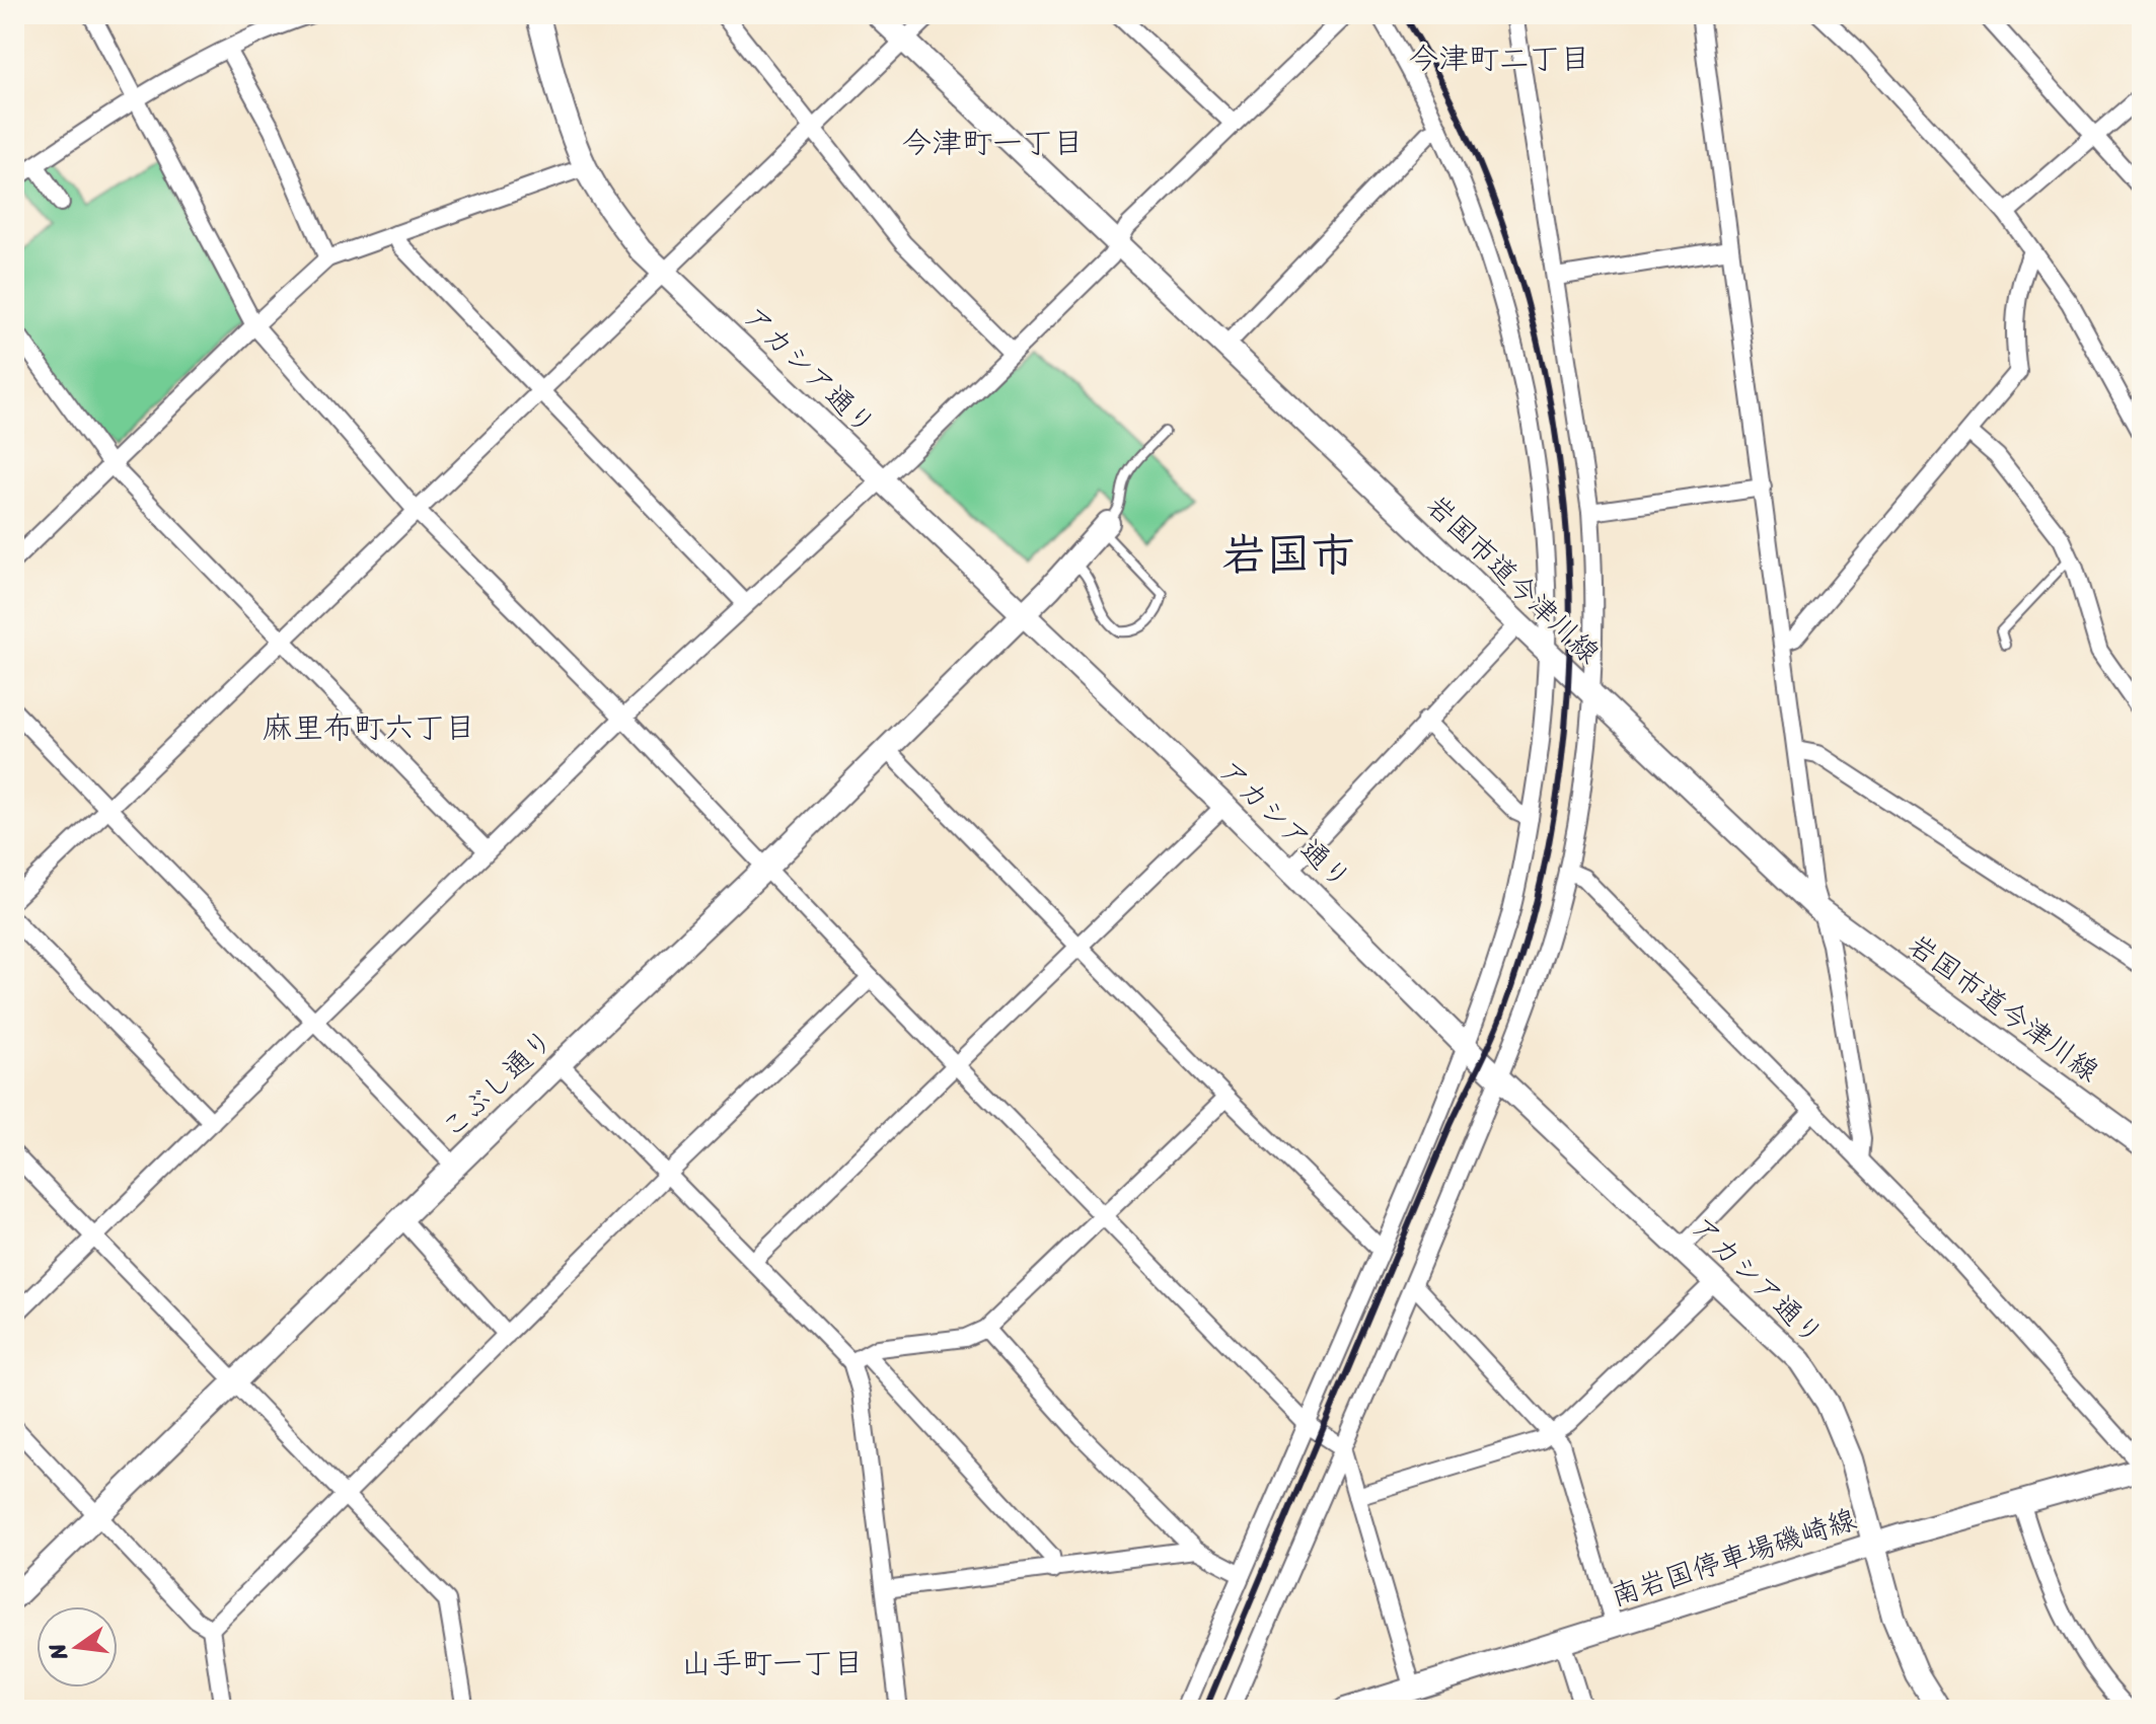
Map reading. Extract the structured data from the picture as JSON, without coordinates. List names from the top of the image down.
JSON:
{
  "streets": {
    "street": [
      "アカシア通り",
      "岩国市道今津川線",
      "こぶし通り",
      "南岩国停車場磯崎線"
    ]
  },
  "crossings": [
    ["アカシア通り", "こぶし通り"],
    ["アカシア通り", "南岩国停車場磯崎線"]
  ],
  "districts": [
    "今津町二丁目",
    "今津町一丁目",
    "岩国市",
    "麻里布町六丁目",
    "山手町一丁目"
  ],
  "north": "left"
}
